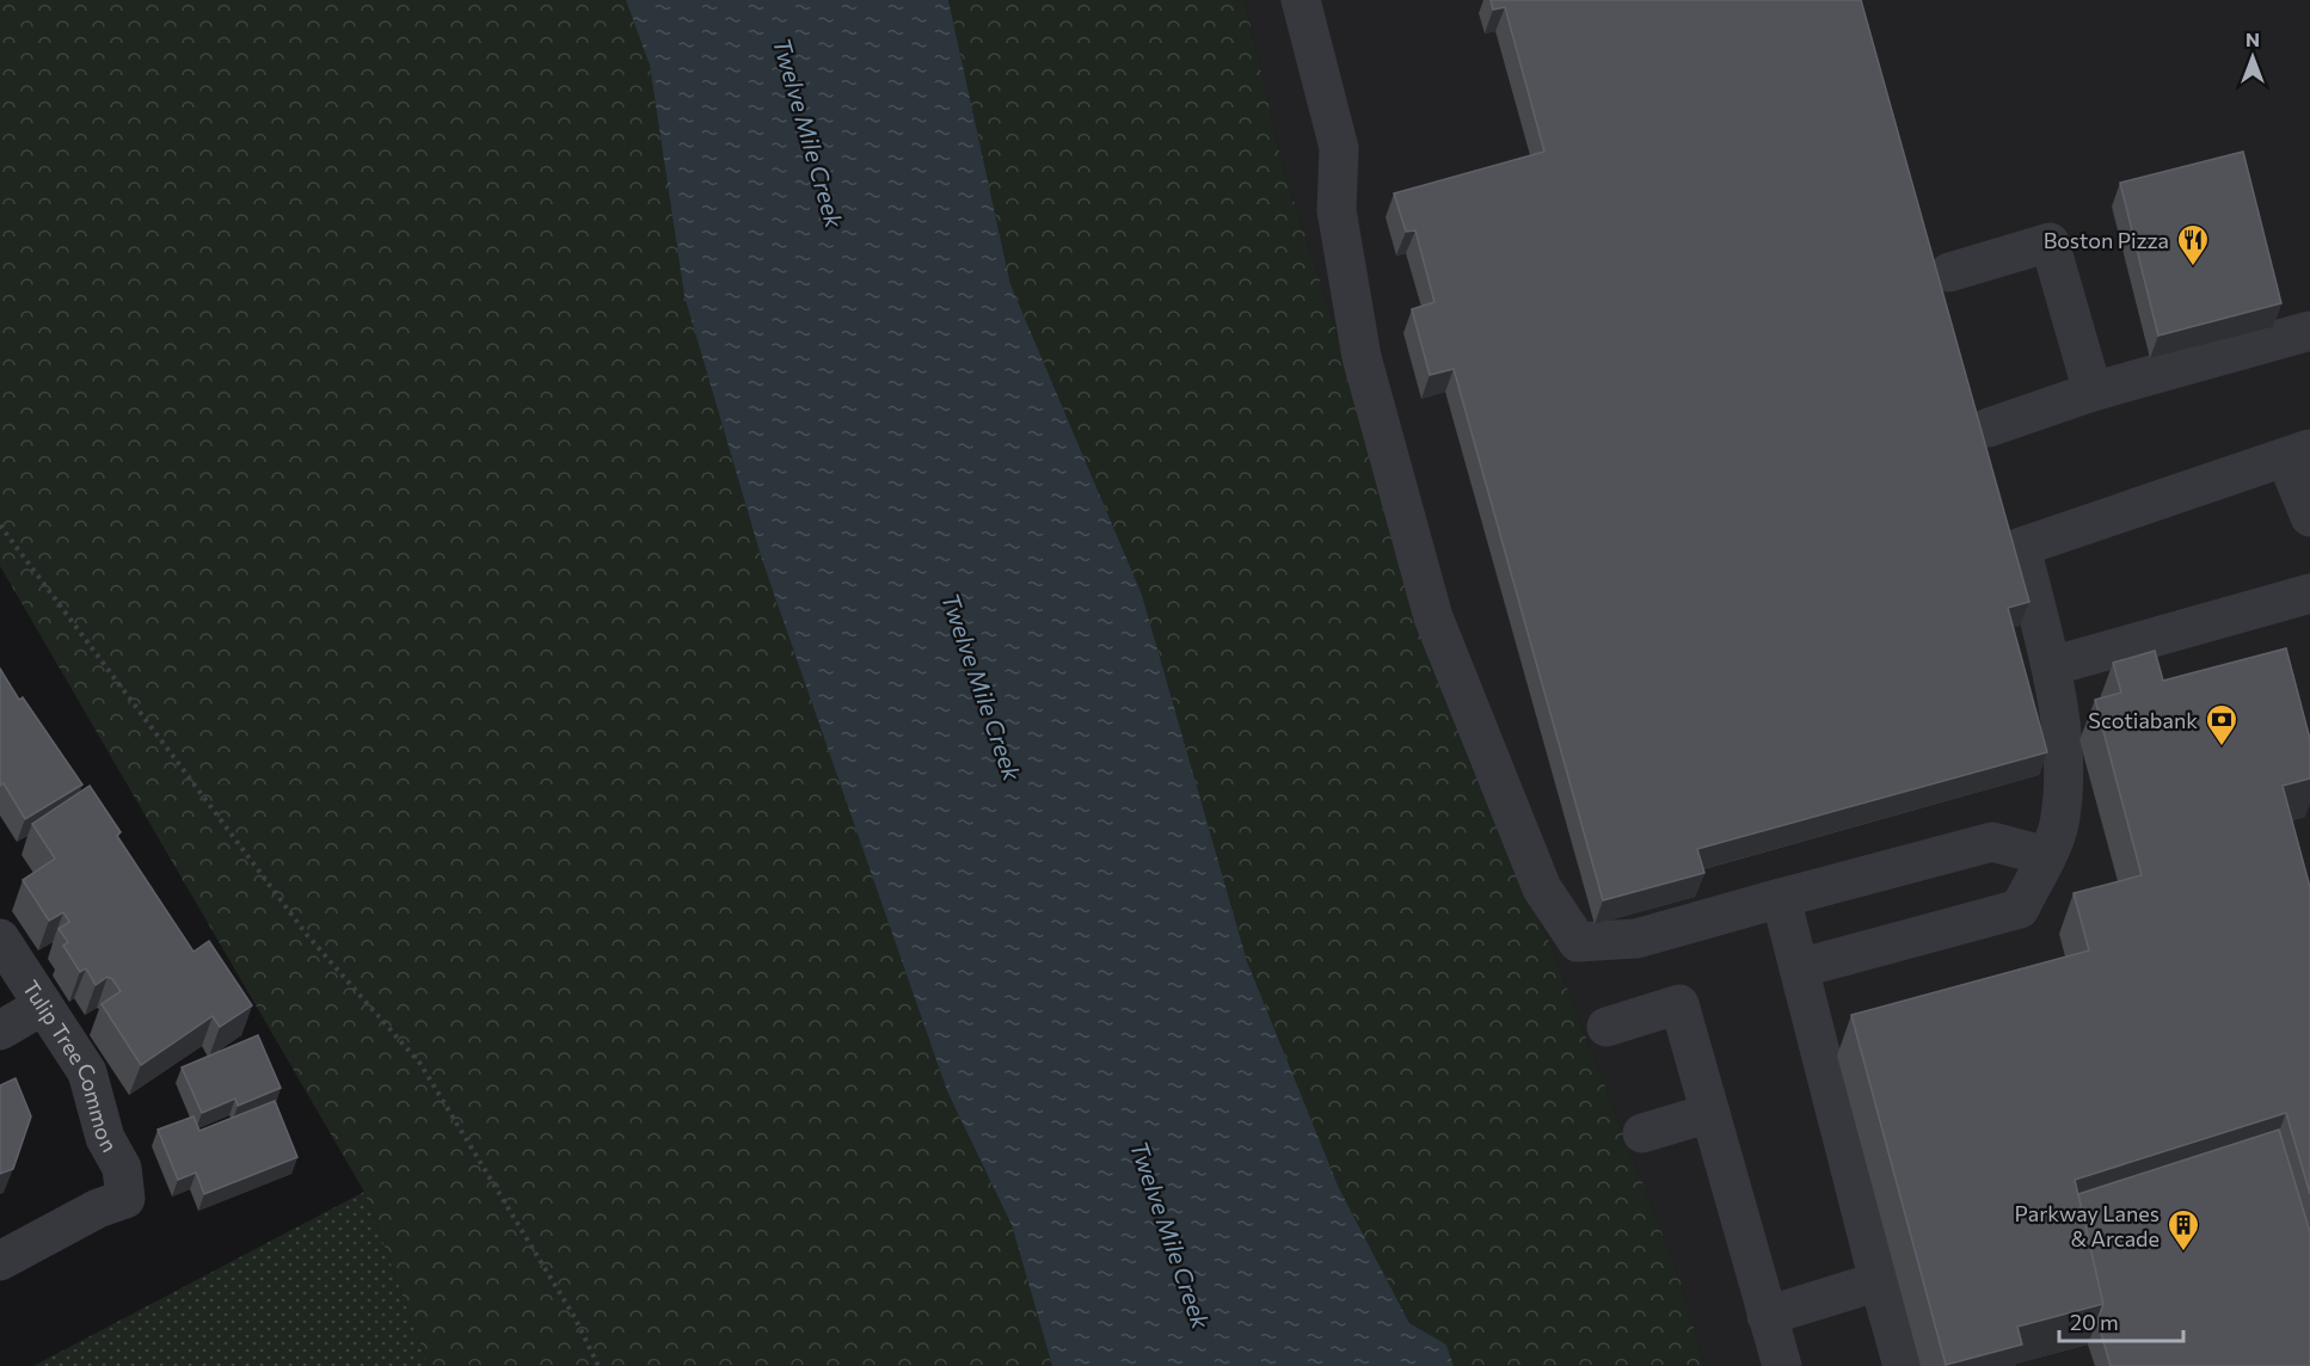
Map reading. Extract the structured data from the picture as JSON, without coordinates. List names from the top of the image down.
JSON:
{
  "streets": {
    "street": ["Tulip Tree Common"]
  },
  "water": ["Twelve Mile Creek"],
  "places": {
    "restaurant": ["Boston Pizza"],
    "bank": ["Scotiabank"],
    "building": ["Parkway Lanes & Arcade"]
  },
  "scale_bar": "20 m",
  "north": "top"
}
